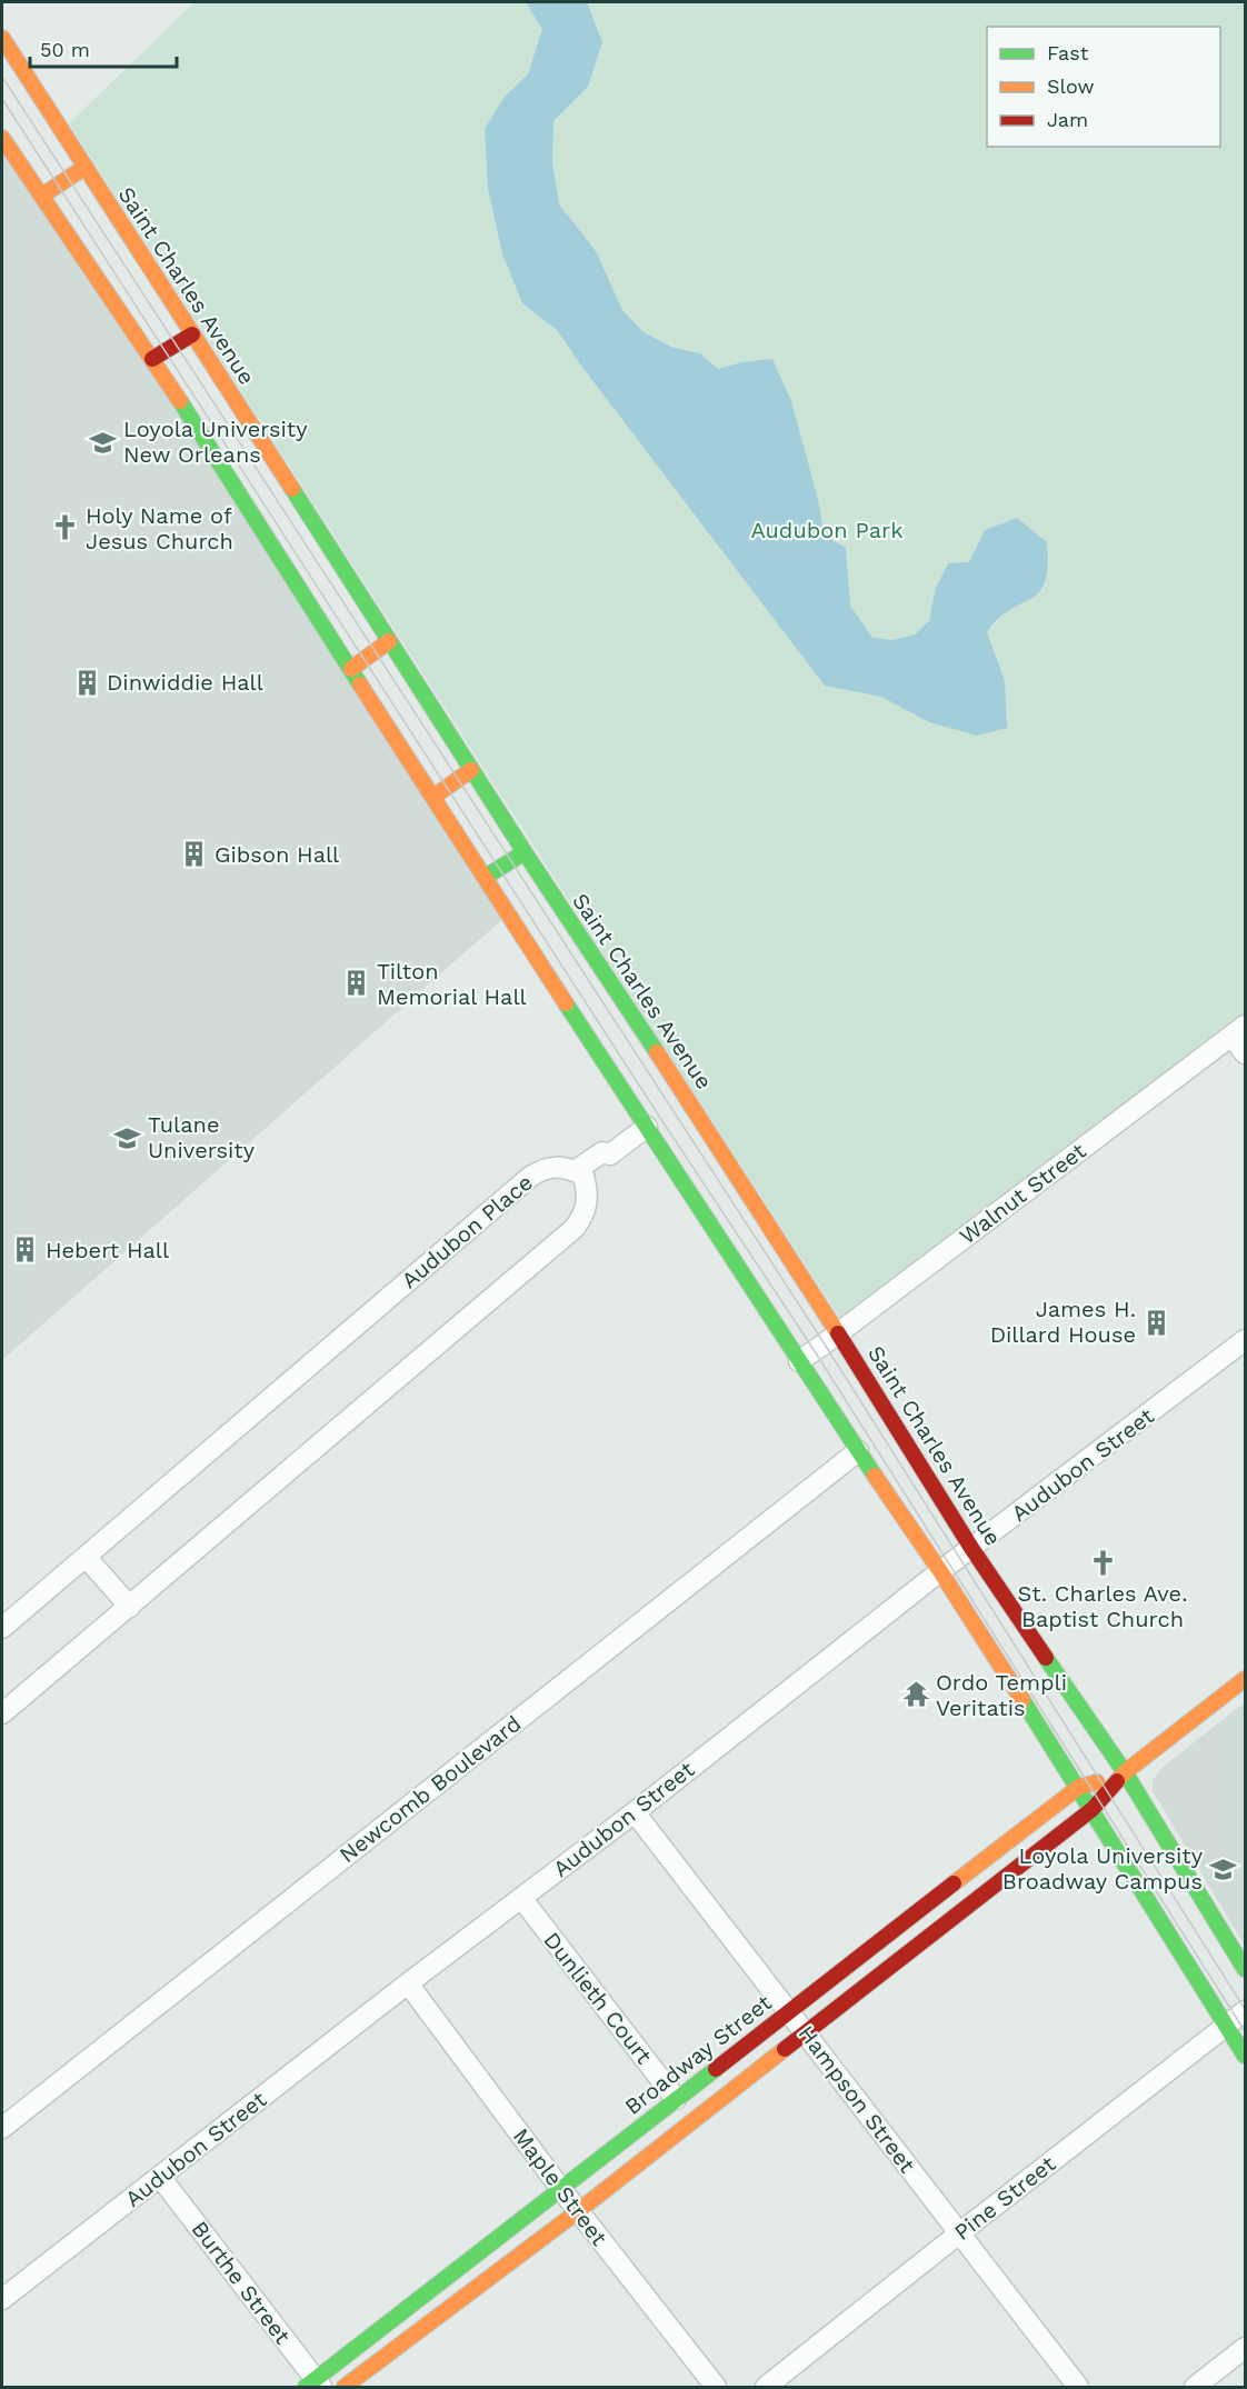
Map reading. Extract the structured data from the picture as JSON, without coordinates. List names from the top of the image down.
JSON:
{
  "streets": {
    "main road": ["Saint Charles Avenue", "Broadway Street"],
    "street": [
      "Walnut Street",
      "Audubon Place",
      "Audubon Street",
      "Newcomb Boulevard",
      "Dunlieth Court",
      "Hampson Street",
      "Maple Street",
      "Pine Street",
      "Burthe Street"
    ]
  },
  "crossings": [
    ["Saint Charles Avenue", "Walnut Street"],
    ["Saint Charles Avenue", "Audubon Street"],
    ["Saint Charles Avenue", "Broadway Street"],
    ["Audubon Street", "Dunlieth Court"],
    ["Audubon Street", "Hampson Street"],
    ["Audubon Street", "Maple Street"],
    ["Audubon Street", "Burthe Street"],
    ["Dunlieth Court", "Broadway Street"],
    ["Broadway Street", "Hampson Street"],
    ["Broadway Street", "Maple Street"],
    ["Broadway Street", "Burthe Street"],
    ["Hampson Street", "Pine Street"]
  ],
  "parks": ["Audubon Park"],
  "places": {
    "school or university": ["Loyola University New Orleans", "Tulane University", "Loyola University Broadway Campus"],
    "church": ["Holy Name of Jesus Church", "St. Charles Ave. Baptist Church"],
    "building": [
      "Dinwiddie Hall",
      "Gibson Hall",
      "Tilton Memorial Hall",
      "Hebert Hall",
      "James H. Dillard House"
    ],
    "temple": ["Ordo Templi Veritatis"]
  },
  "legend": ["Fast", "Slow", "Jam"],
  "scale_bar": "50 m"
}
